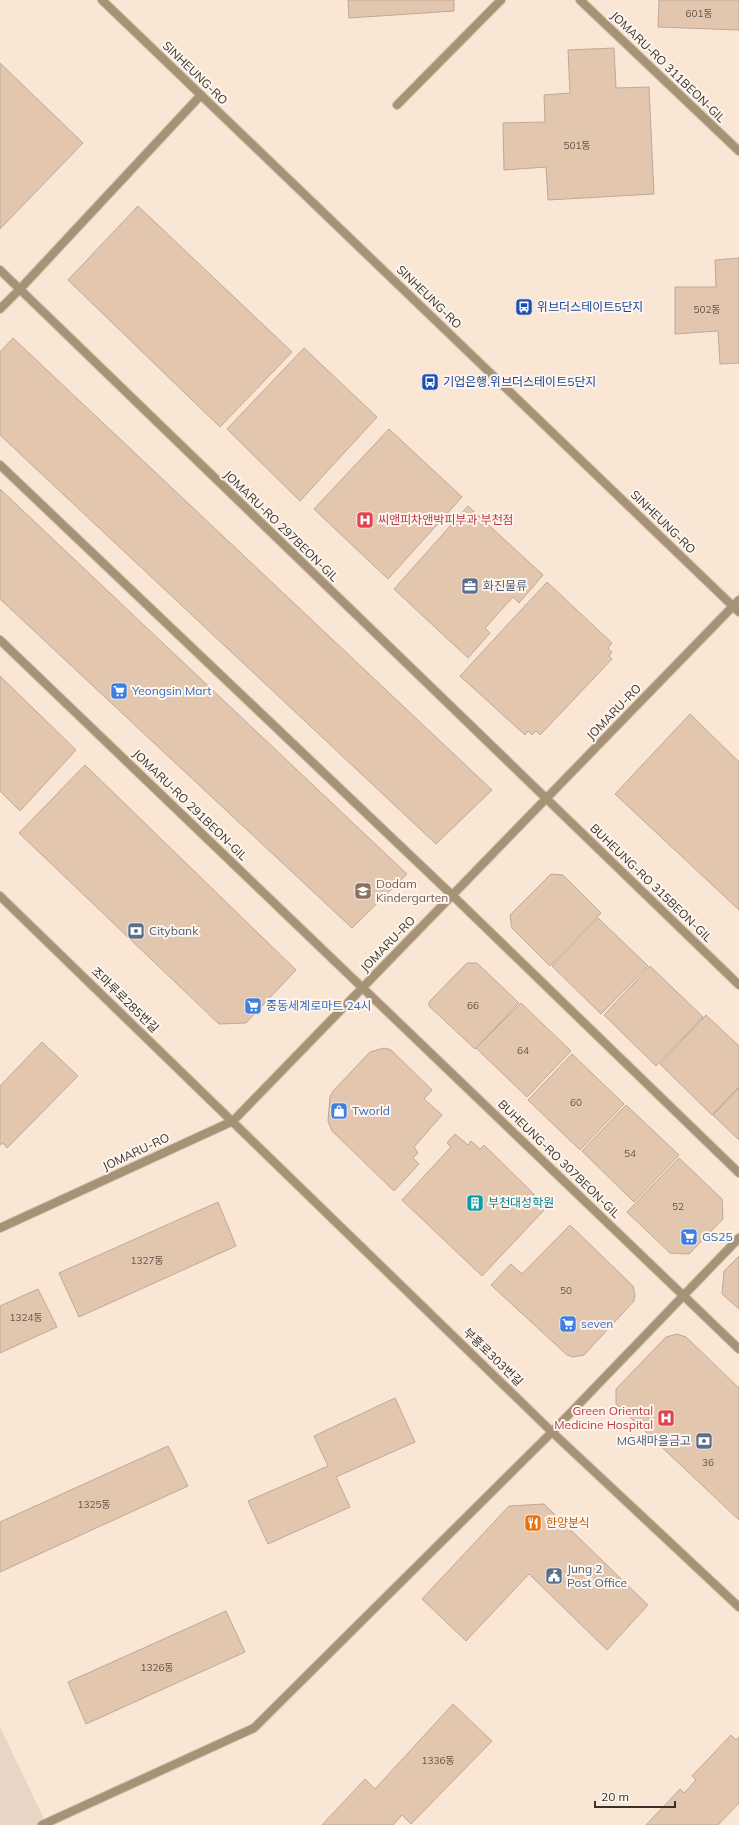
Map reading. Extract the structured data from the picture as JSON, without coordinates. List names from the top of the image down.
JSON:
{
  "streets": {
    "street": [
      "JOMARU-RO 311BEON-GIL",
      "SINHEUNG-RO",
      "JOMARU-RO 297BEON-GIL",
      "JOMARU-RO",
      "JOMARU-RO 291BEON-GIL",
      "BUHEUNG-RO 315BEON-GIL",
      "조마루로285번길",
      "BUHEUNG-RO 307BEON-GIL",
      "부흥로303번길"
    ]
  },
  "crossings": [
    ["SINHEUNG-RO", "JOMARU-RO"],
    ["JOMARU-RO 297BEON-GIL", "JOMARU-RO"],
    ["JOMARU-RO 297BEON-GIL", "BUHEUNG-RO 315BEON-GIL"],
    ["JOMARU-RO", "JOMARU-RO 291BEON-GIL"],
    ["JOMARU-RO", "BUHEUNG-RO 315BEON-GIL"],
    ["JOMARU-RO", "조마루로285번길"],
    ["JOMARU-RO", "BUHEUNG-RO 307BEON-GIL"],
    ["JOMARU-RO", "부흥로303번길"],
    ["JOMARU-RO 291BEON-GIL", "BUHEUNG-RO 307BEON-GIL"],
    ["조마루로285번길", "부흥로303번길"]
  ],
  "places": {
    "bus stop": ["위브더스테이트5단지", "기업은행.위브더스테이트5단지"],
    "hospital": ["씨앤피차앤박피부과 부천점", "Green Oriental Medicine Hospital"],
    "office": ["화진물류"],
    "supermarket": [
      "Yeongsin Mart",
      "중동세계로마트 24시",
      "GS25",
      "seven"
    ],
    "school or university": ["Dodam Kindergarten"],
    "bank": ["Citybank", "MG새마을금고"],
    "shop": ["Tworld"],
    "building": ["부천대성학원"],
    "restaurant": ["한양분식"],
    "public building": ["Jung 2 Post Office"]
  },
  "house_numbers": [
    "601동",
    "501동",
    "502동",
    "66",
    "64",
    "60",
    "54",
    "52",
    "1327동",
    "50",
    "1324동",
    "36",
    "1325동",
    "1326동",
    "1336동"
  ],
  "scale_bar": "20 m"
}
